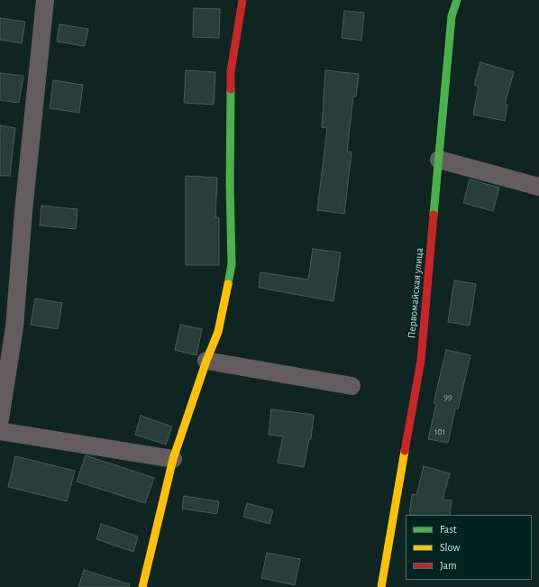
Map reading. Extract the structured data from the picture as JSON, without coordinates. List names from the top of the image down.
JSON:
{
  "streets": {
    "street": ["Первомайская улица"]
  },
  "house_numbers": ["99", "101"],
  "legend": ["Fast", "Slow", "Jam"]
}
